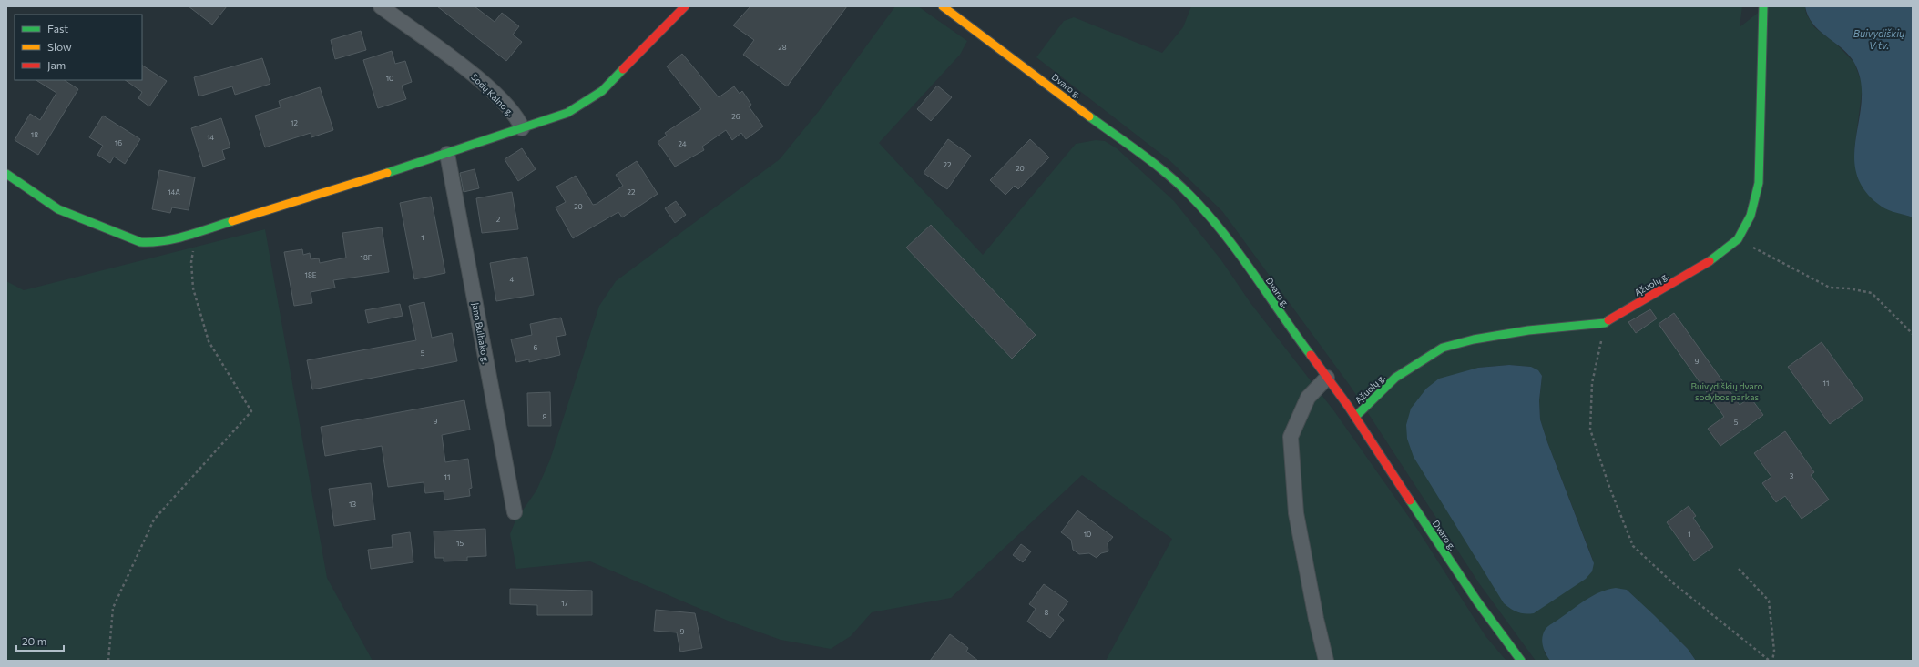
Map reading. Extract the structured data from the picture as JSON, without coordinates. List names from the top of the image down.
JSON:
{
  "streets": {
    "street": [
      "Dvaro g.",
      "Sodų Kalno g.",
      "Ąžuolų g.",
      "Jano Bulhako g."
    ]
  },
  "crossings": [
    ["Dvaro g.", "Ąžuolų g."]
  ],
  "water": ["Buivydiškių V tv."],
  "parks": ["Buivydiškių dvaro sodybos parkas"],
  "house_numbers": [
    "28",
    "10",
    "26",
    "12",
    "18",
    "14",
    "16",
    "24",
    "22",
    "20",
    "14A",
    "22",
    "20",
    "2",
    "1",
    "18F",
    "18E",
    "4",
    "6",
    "5",
    "9",
    "11",
    "8",
    "9",
    "5",
    "3",
    "11",
    "13",
    "10",
    "1",
    "15",
    "17",
    "8",
    "9"
  ],
  "legend": ["Fast", "Slow", "Jam"],
  "scale_bar": "20 m"
}
